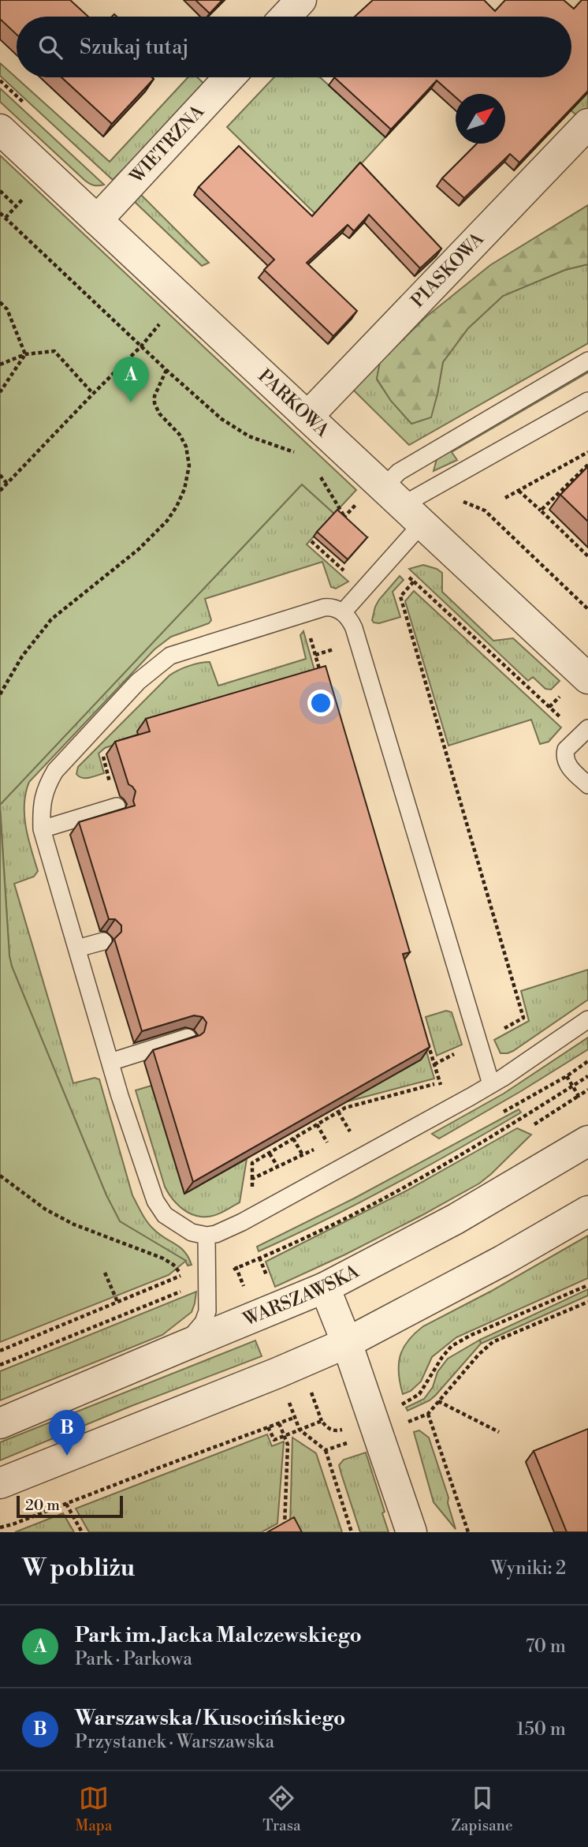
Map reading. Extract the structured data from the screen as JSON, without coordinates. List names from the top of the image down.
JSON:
{
  "streets": {
    "street": [
      "WIETRZNA",
      "PIASKOWA",
      "PARKOWA",
      "WARSZAWSKA"
    ]
  },
  "crossings": [
    ["WIETRZNA", "PARKOWA"],
    ["PIASKOWA", "PARKOWA"]
  ],
  "scale_bar": "20 m",
  "north": "top right",
  "page": {
    "search": "Szukaj tutaj",
    "pins": ["A", "B"],
    "scale": "20 m",
    "heading": ["W pobliżu", "Wyniki: 2"],
    "list": [
      {
        "mark": "A",
        "name": "Park im. Jacka Malczewskiego",
        "note": "Park · Parkowa",
        "value": "70 m"
      },
      {
        "mark": "B",
        "name": "Warszawska / Kusocińskiego",
        "note": "Przystanek · Warszawska",
        "value": "150 m"
      }
    ],
    "nav": ["Mapa", "Trasa", "Zapisane"]
  }
}
